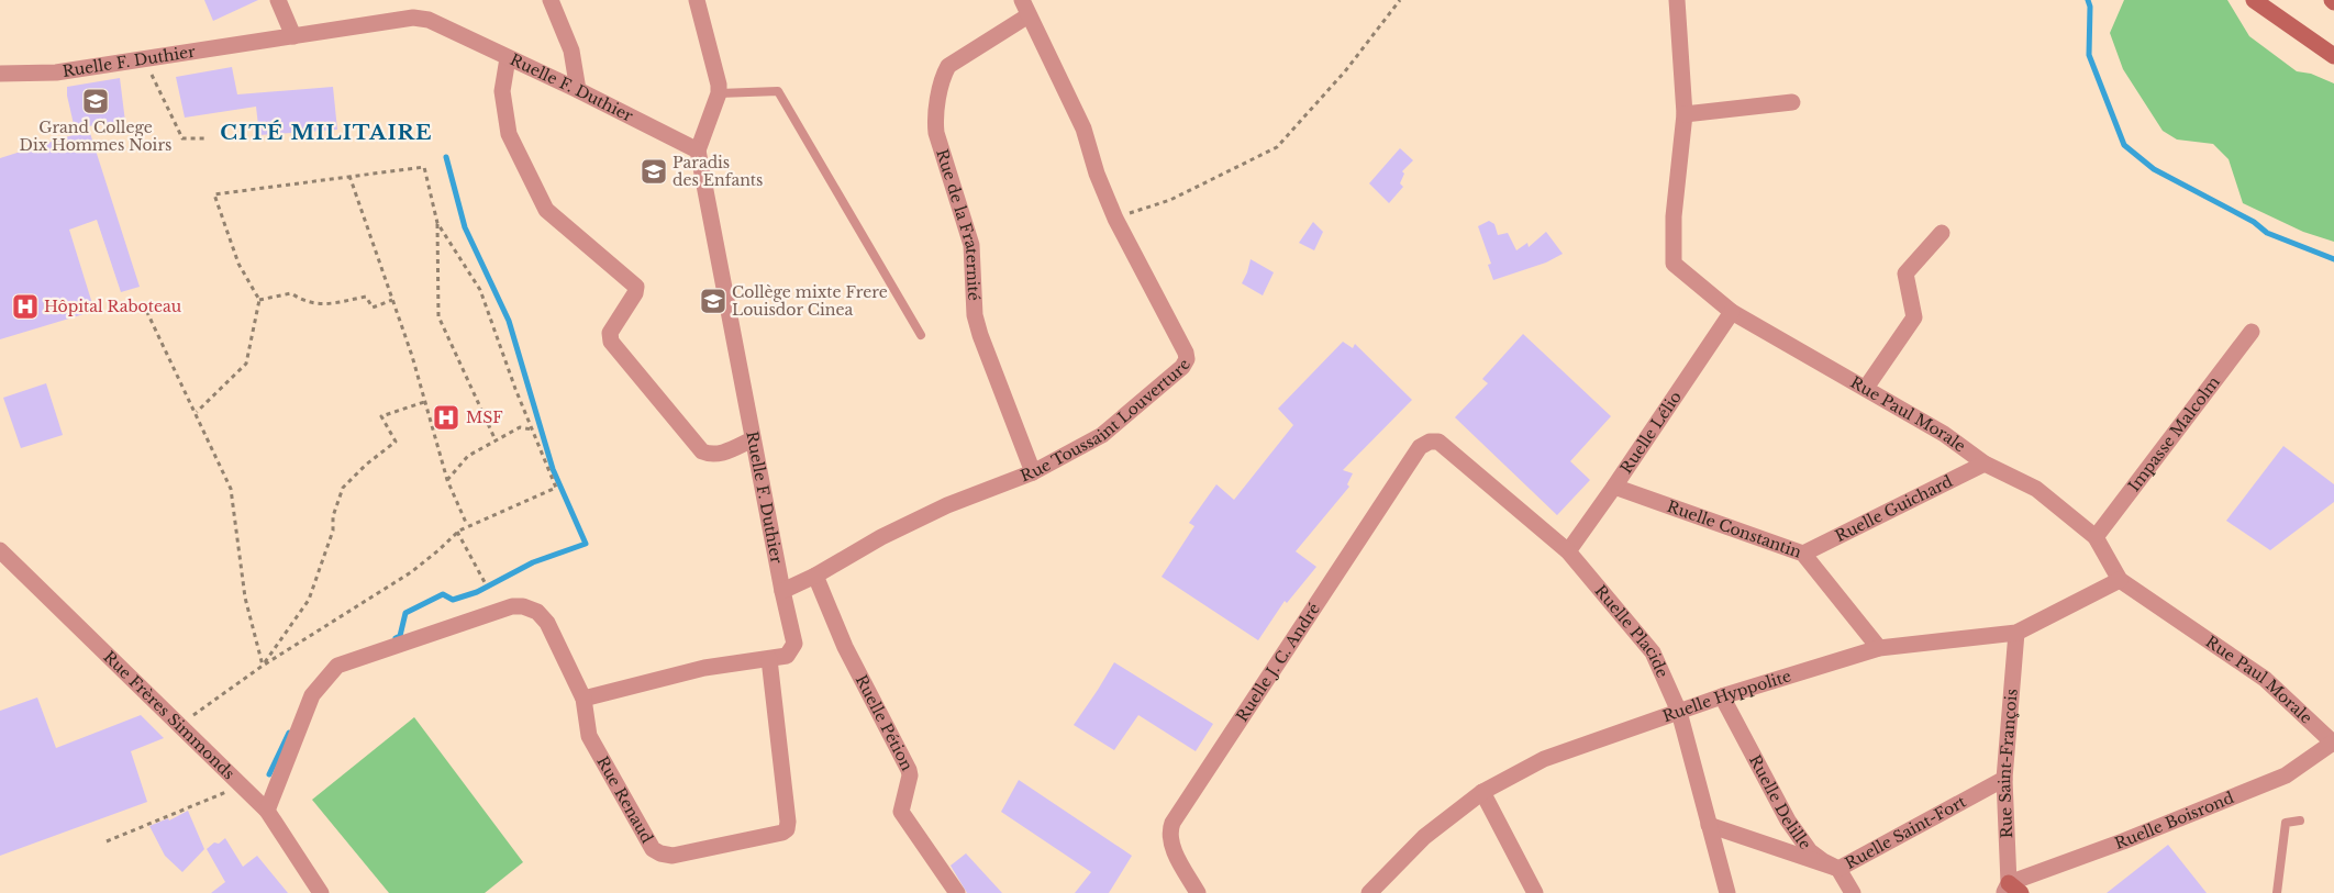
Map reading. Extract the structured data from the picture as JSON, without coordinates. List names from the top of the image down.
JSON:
{
  "streets": {
    "street": [
      "Ruelle F. Duthier",
      "Rue de la Fraternité",
      "Rue Paul Morale",
      "Rue Toussaint Louverture",
      "Ruelle Lélio",
      "Impasse Malcolm",
      "Ruelle Guichard",
      "Ruelle Constantin",
      "Ruelle Placide",
      "Ruelle J. C. André",
      "Ruelle Hyppolite",
      "Rue Frères Simmonds",
      "Ruelle Pétion",
      "Rue Saint-François",
      "Rue Renaud",
      "Ruelle Delille",
      "Ruelle Boisrond",
      "Ruelle Saint-Fort"
    ]
  },
  "crossings": [
    ["Ruelle F. Duthier", "Rue Toussaint Louverture"],
    ["Ruelle F. Duthier", "Rue Renaud"],
    ["Rue de la Fraternité", "Rue Toussaint Louverture"],
    ["Rue Paul Morale", "Ruelle Lélio"],
    ["Rue Paul Morale", "Impasse Malcolm"],
    ["Rue Paul Morale", "Ruelle Guichard"],
    ["Rue Paul Morale", "Ruelle Hyppolite"],
    ["Rue Paul Morale", "Ruelle Boisrond"],
    ["Rue Toussaint Louverture", "Ruelle Pétion"],
    ["Ruelle Lélio", "Ruelle Constantin"],
    ["Ruelle Lélio", "Ruelle Placide"],
    ["Ruelle Guichard", "Ruelle Constantin"],
    ["Ruelle Constantin", "Ruelle Hyppolite"],
    ["Ruelle Placide", "Ruelle J. C. André"],
    ["Ruelle Placide", "Ruelle Hyppolite"],
    ["Ruelle Placide", "Ruelle Saint-Fort"],
    ["Ruelle Hyppolite", "Rue Saint-François"],
    ["Ruelle Hyppolite", "Ruelle Delille"],
    ["Rue Frères Simmonds", "Rue Renaud"],
    ["Rue Saint-François", "Ruelle Boisrond"],
    ["Rue Saint-François", "Ruelle Saint-Fort"],
    ["Ruelle Delille", "Ruelle Saint-Fort"]
  ],
  "districts": ["CITÉ MILITAIRE"],
  "places": {
    "school or university": ["Grand College Dix Hommes Noirs", "Paradis des Enfants", "Collège mixte Frere Louisdor Cinea"],
    "hospital": ["Hôpital Raboteau", "MSF"]
  }
}
